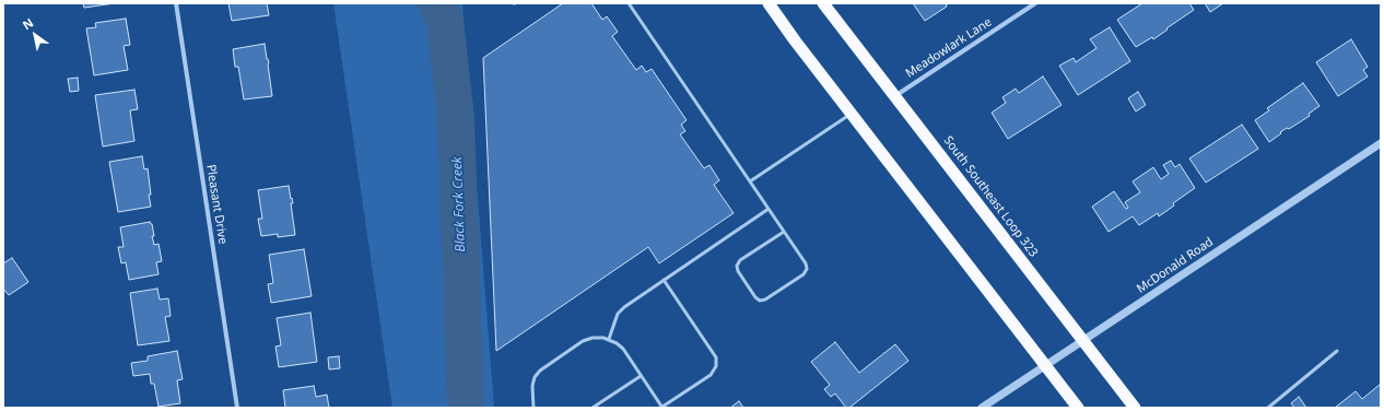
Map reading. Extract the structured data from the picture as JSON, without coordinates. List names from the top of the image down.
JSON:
{
  "streets": {
    "highway": ["South Southeast Loop 323"],
    "street": ["Meadowlark Lane", "Pleasant Drive", "McDonald Road"]
  },
  "crossings": [
    ["Meadowlark Lane", "South Southeast Loop 323"],
    ["South Southeast Loop 323", "McDonald Road"]
  ],
  "water": ["Black Fork Creek"],
  "north": "top left"
}
